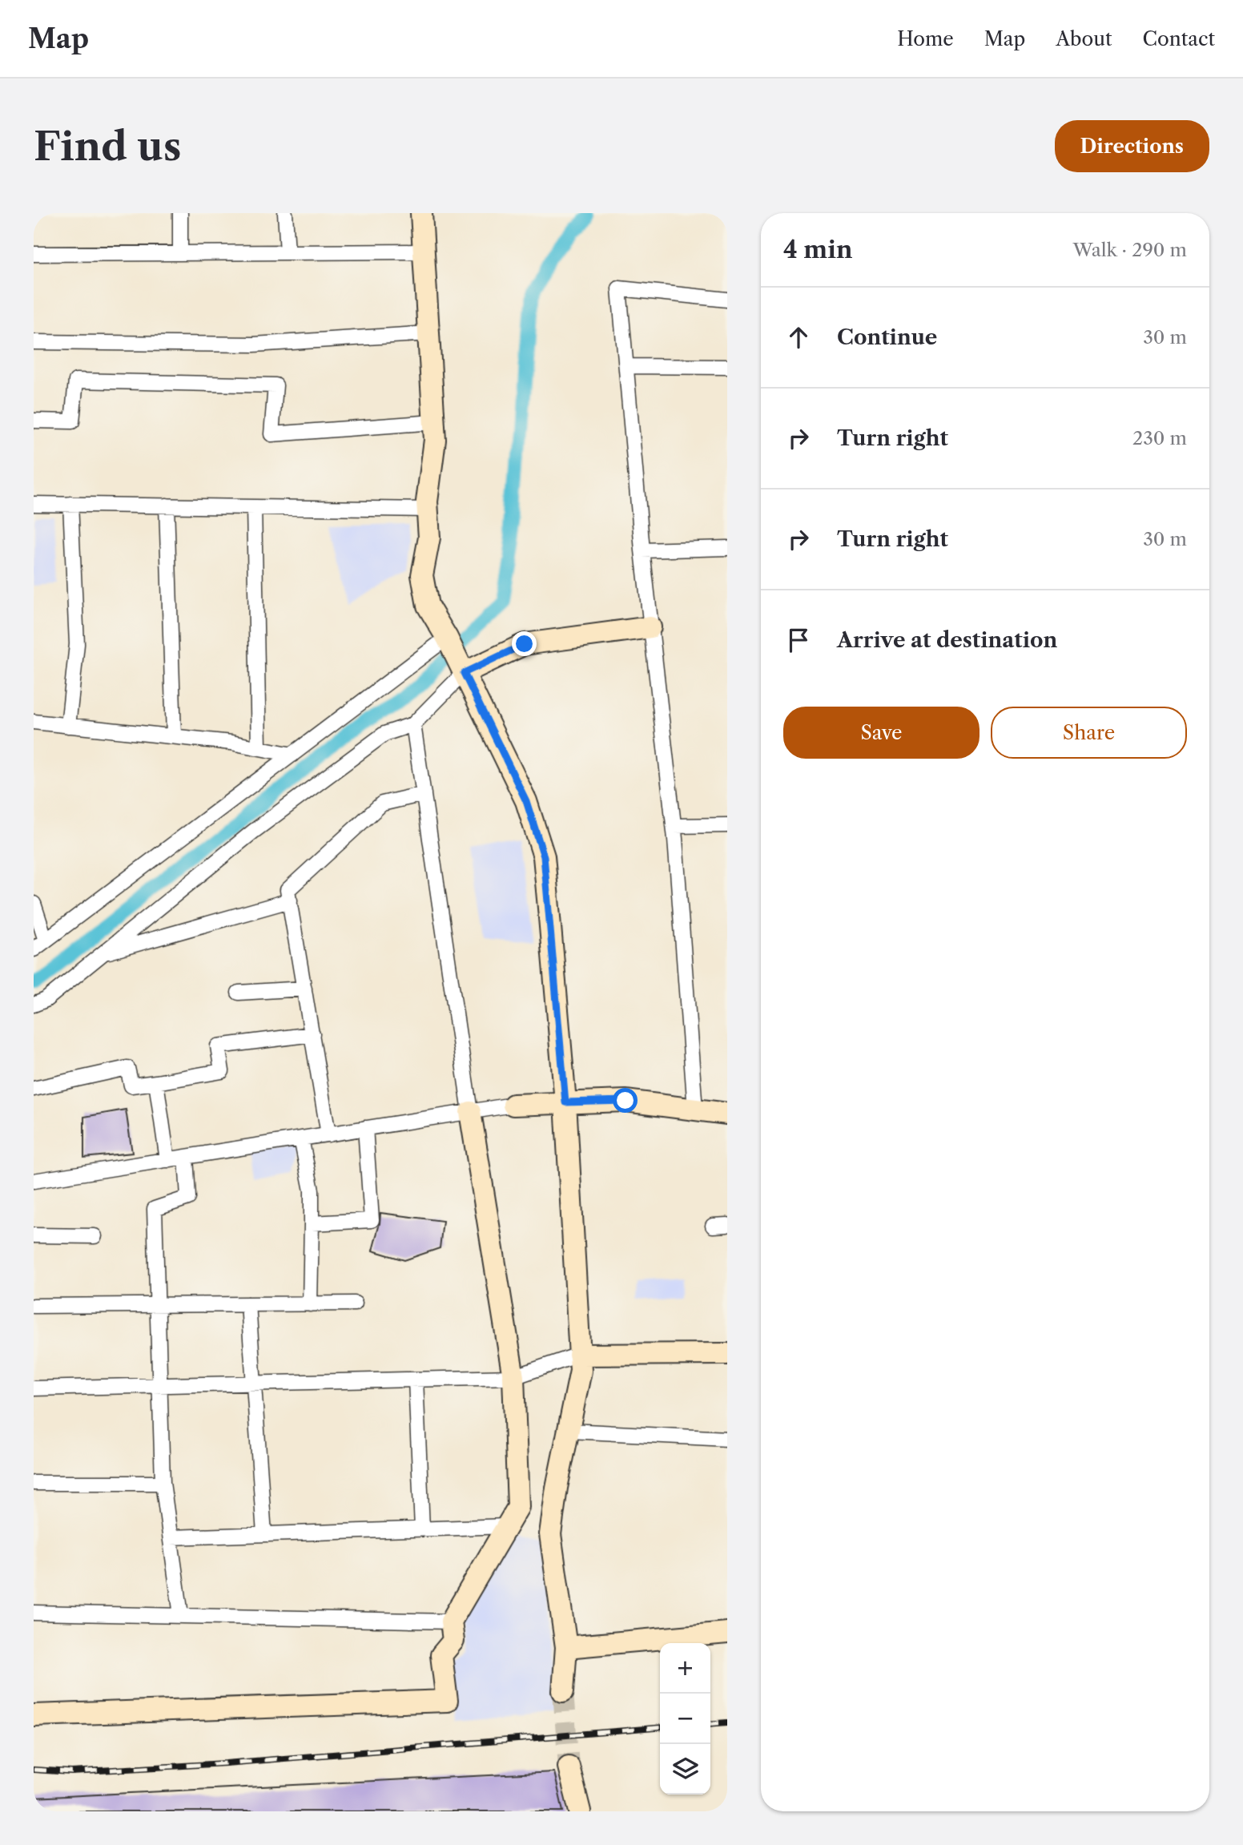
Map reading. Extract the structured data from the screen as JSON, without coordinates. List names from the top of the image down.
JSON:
{
  "page": {
    "header": "Map",
    "nav": [
      "Home",
      "Map",
      "About",
      "Contact"
    ],
    "buttons": [
      "Directions",
      ["Save", "Share"]
    ],
    "title": "Find us",
    "heading": ["4 min", "Walk · 290 m"],
    "list": [
      ["Continue", "30 m"],
      ["Turn right", "230 m"],
      ["Turn right", "30 m"],
      "Arrive at destination"
    ],
    "map_buttons": ["+", "−"]
  }
}
